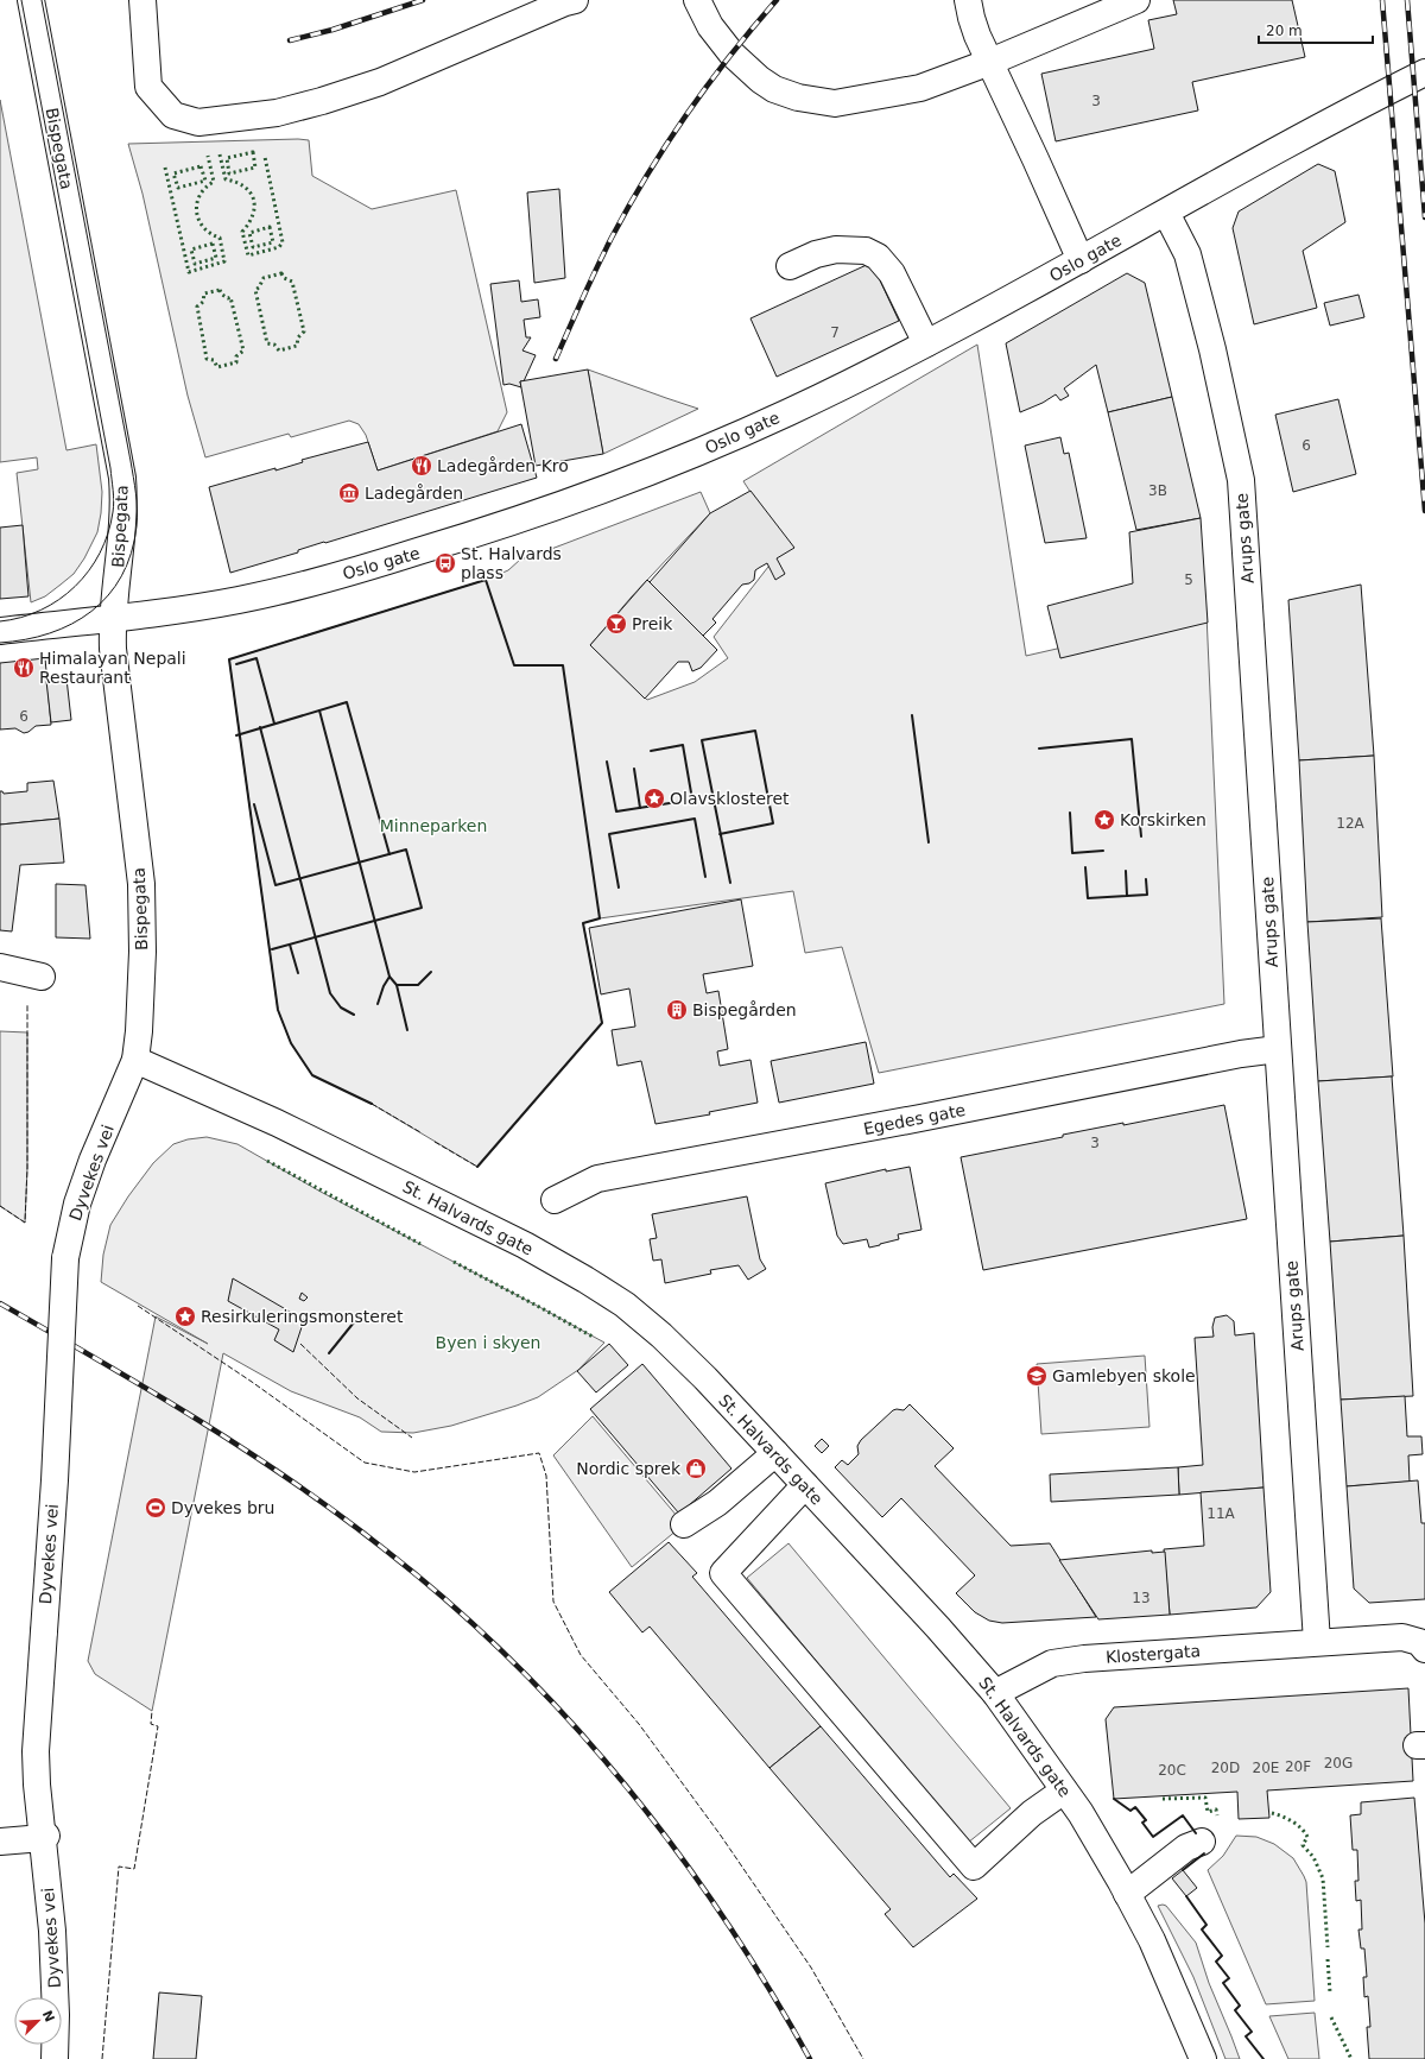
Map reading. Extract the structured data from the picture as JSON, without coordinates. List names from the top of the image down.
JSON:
{
  "streets": {
    "street": [
      "Bispegata",
      "Oslo gate",
      "Arups gate",
      "Egedes gate",
      "Dyvekes vei",
      "St. Halvards gate",
      "Klostergata"
    ]
  },
  "crossings": [
    ["Bispegata", "Oslo gate"],
    ["Bispegata", "Dyvekes vei"],
    ["Bispegata", "St. Halvards gate"],
    ["Oslo gate", "Arups gate"],
    ["Arups gate", "Egedes gate"],
    ["Arups gate", "Klostergata"],
    ["Dyvekes vei", "St. Halvards gate"],
    ["St. Halvards gate", "Klostergata"]
  ],
  "parks": ["Minneparken", "Byen i skyen"],
  "places": {
    "restaurant": ["Ladegården Kro", "Himalayan Nepali Restaurant"],
    "museum": ["Ladegården"],
    "bus stop": ["St. Halvards plass"],
    "bar": ["Preik"],
    "place": ["Olavsklosteret", "Korskirken", "Resirkuleringsmonsteret"],
    "building": ["Bispegården"],
    "school or university": ["Gamlebyen skole"],
    "shop": ["Nordic sprek"],
    "sports": ["Dyvekes bru"]
  },
  "house_numbers": [
    "3",
    "7",
    "6",
    "3B",
    "5",
    "6",
    "12A",
    "3",
    "11A",
    "13",
    "20G",
    "20F",
    "20D",
    "20E",
    "20C"
  ],
  "scale_bar": "20 m",
  "north": "top right"
}
